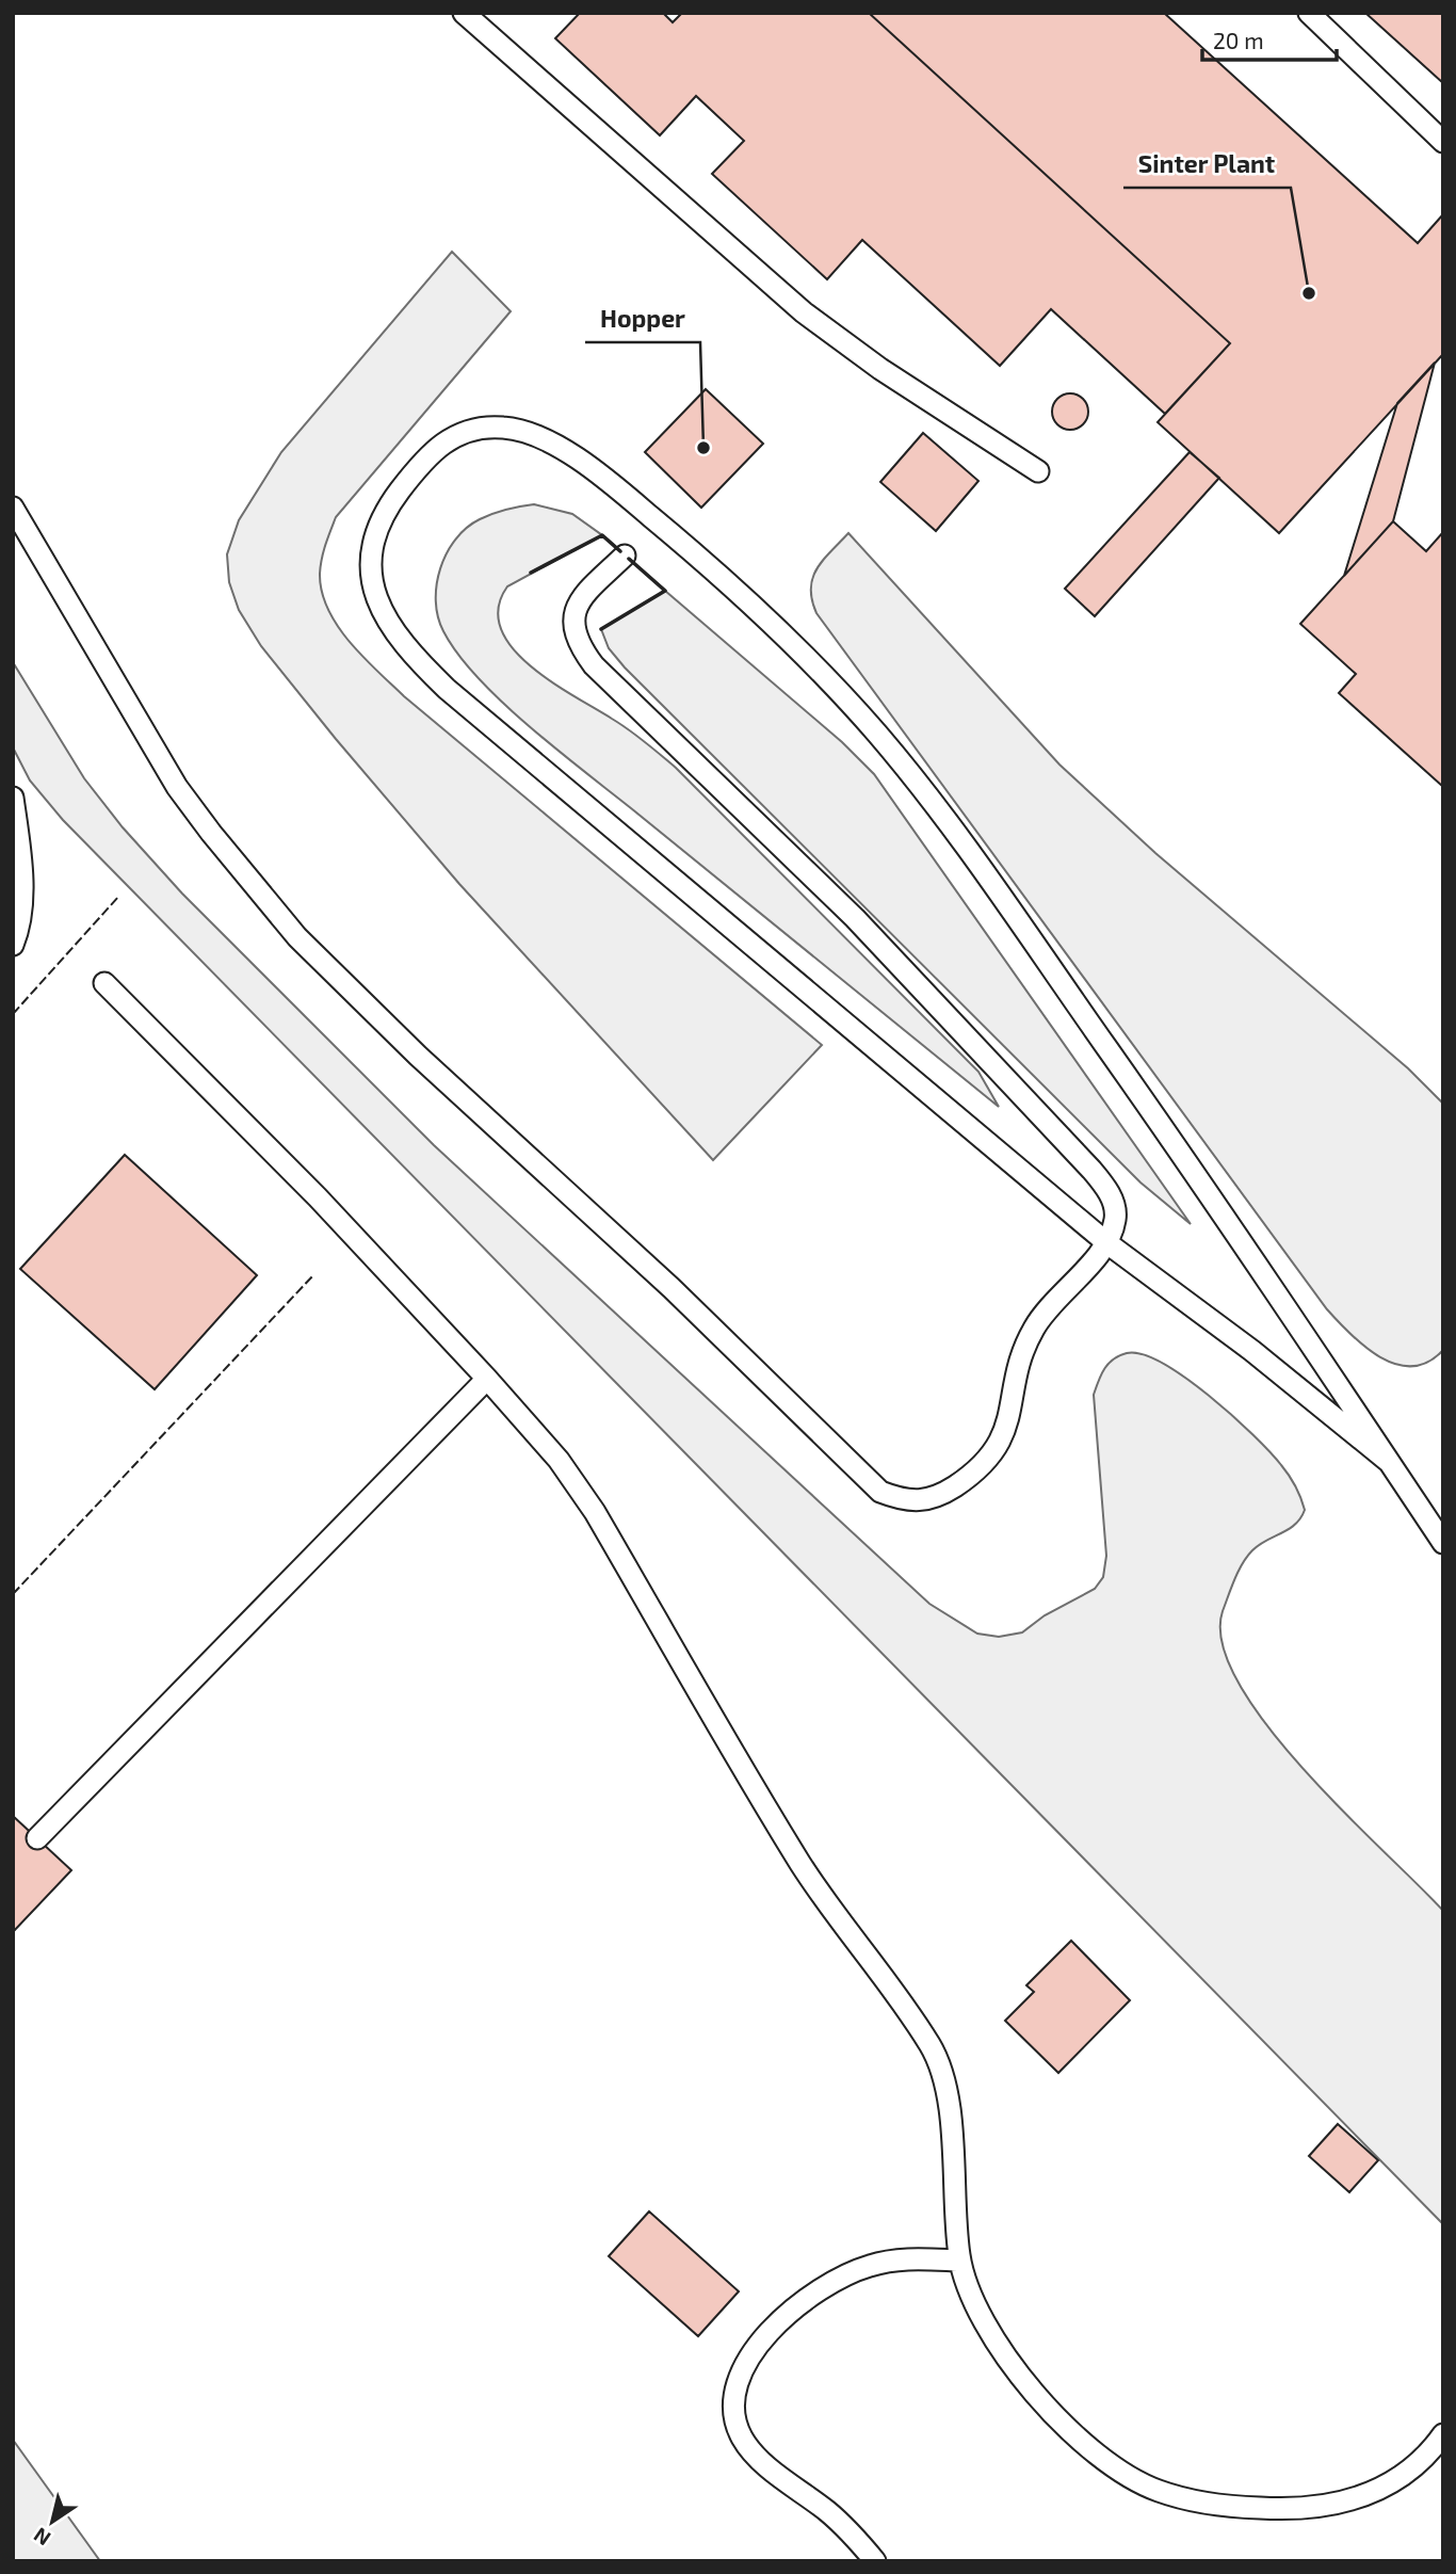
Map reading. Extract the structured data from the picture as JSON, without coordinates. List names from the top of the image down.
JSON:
{
  "places": ["Sinter Plant", "Hopper"],
  "scale_bar": "20 m",
  "north": "bottom left"
}
